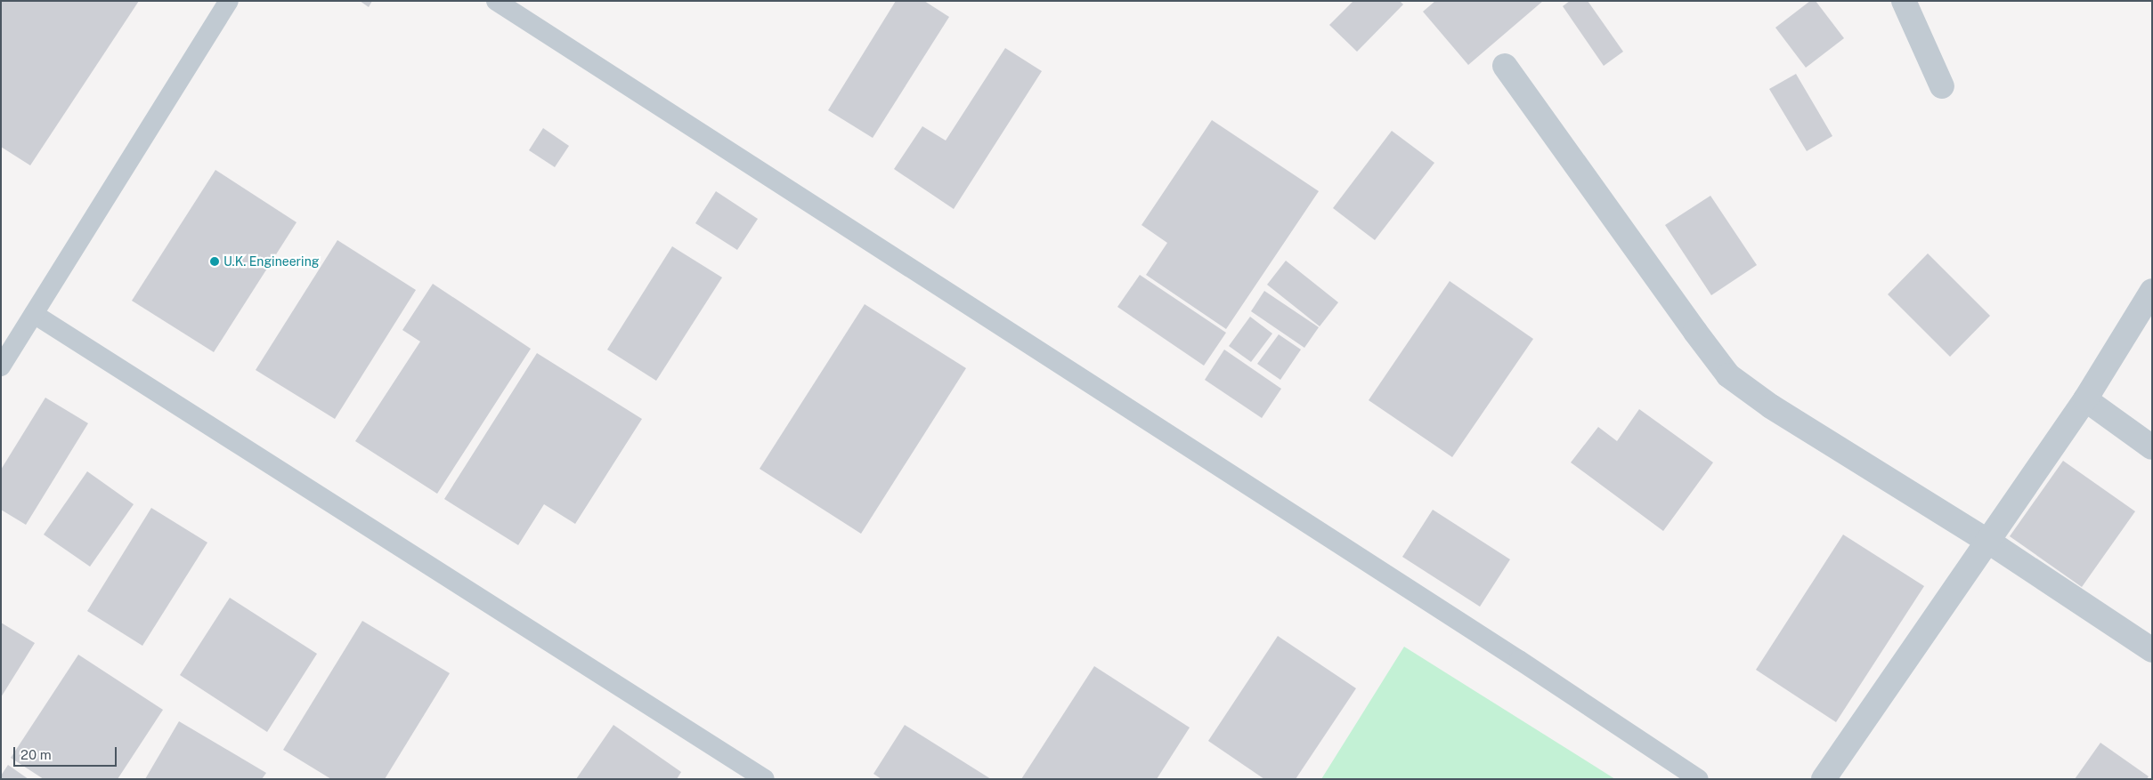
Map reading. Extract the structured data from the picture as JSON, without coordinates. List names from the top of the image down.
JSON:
{
  "places": ["U.K. Engineering"],
  "scale_bar": "20 m"
}
